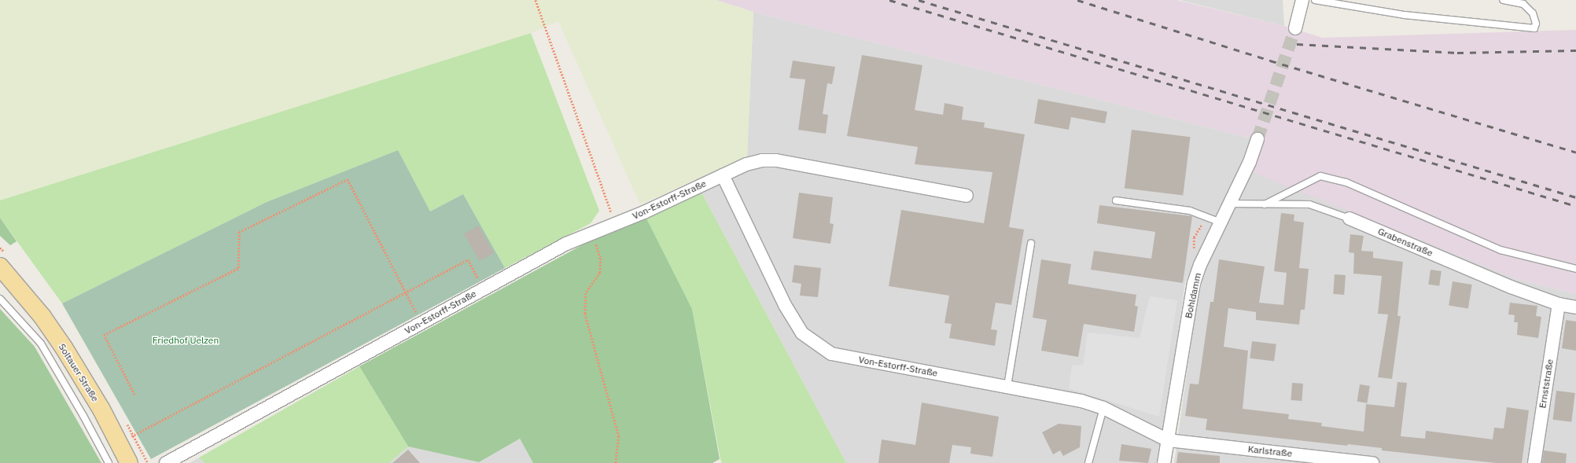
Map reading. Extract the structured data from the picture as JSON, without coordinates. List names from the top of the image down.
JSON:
{
  "streets": {
    "main road": ["Soltauer Straße"],
    "street": [
      "Von-Estorff-Straße",
      "Grabenstraße",
      "Bohldamm",
      "Ernststraße",
      "Karlstraße"
    ]
  },
  "crossings": [
    ["Von-Estorff-Straße", "Bohldamm"],
    ["Von-Estorff-Straße", "Karlstraße"],
    ["Grabenstraße", "Bohldamm"],
    ["Grabenstraße", "Ernststraße"],
    ["Bohldamm", "Karlstraße"]
  ],
  "parks": ["Friedhof Uelzen"]
}
